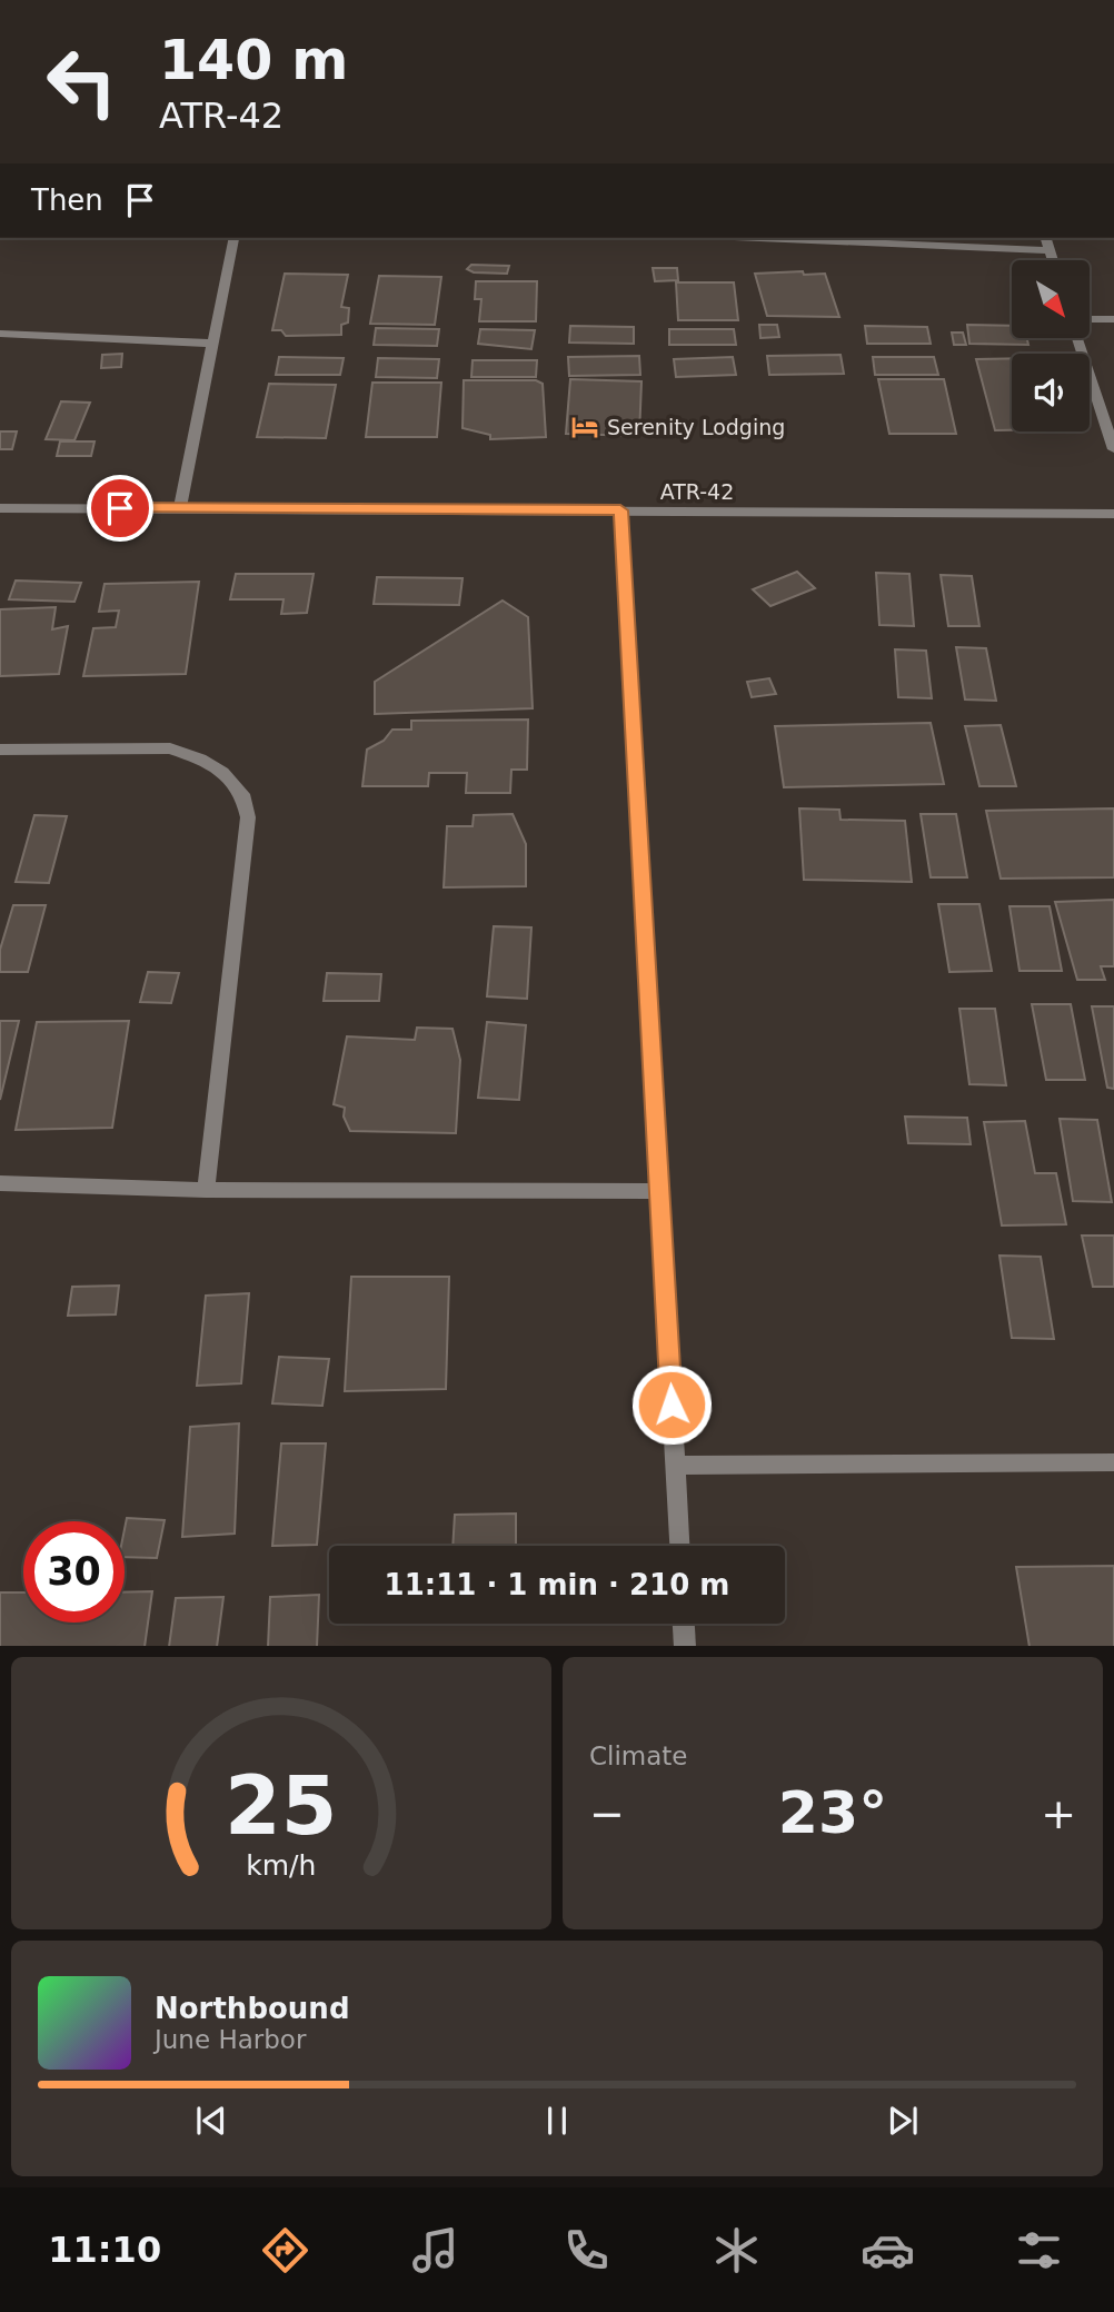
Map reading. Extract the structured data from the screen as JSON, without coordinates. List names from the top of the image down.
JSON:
{
  "streets": {
    "street": ["ATR-42"]
  },
  "places": {
    "hotel": ["Serenity Lodging"]
  },
  "north": "bottom right",
  "page": {
    "turn": ["140 m", "ATR-42"],
    "then": "Then",
    "limit": "30",
    "trip": "11:11 · 1 min · 210 m",
    "tile": "Climate",
    "heat": ["−", "23°", "+"],
    "song": ["Northbound", "June Harbor"],
    "tabs": "11:10",
    "gauge": ["25", "km/h"]
  }
}
